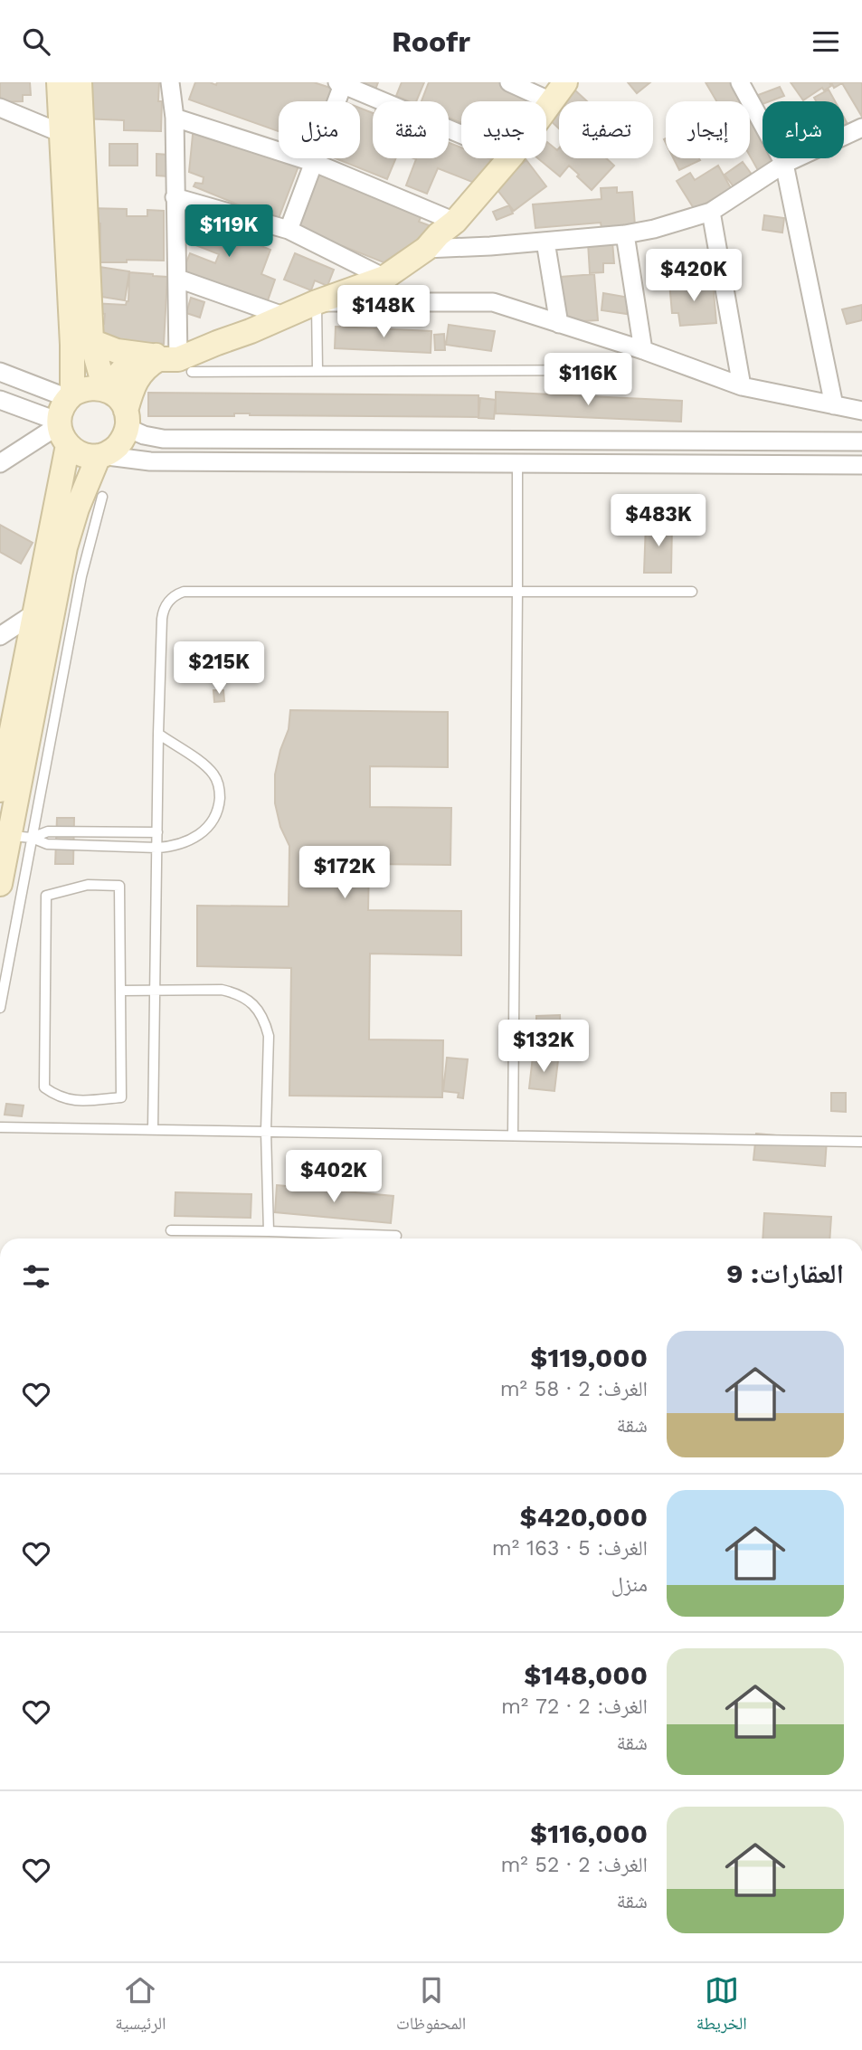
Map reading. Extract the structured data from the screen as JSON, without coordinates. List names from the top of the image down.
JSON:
{
  "page": {
    "header": "Roofr",
    "chip": [
      "شراء",
      "إيجار",
      "تصفية",
      "جديد",
      "شقة",
      "منزل"
    ],
    "price": [
      "$119K",
      "$420K",
      "$148K",
      "$116K",
      "$483K",
      "$215K",
      "$172K",
      "$132K",
      "$402K"
    ],
    "heading": "العقارات: 9",
    "list": [
      {
        "name": "$119,000",
        "note": "الغرف: 2 · 58 m² · شقة"
      },
      {
        "name": "$420,000",
        "note": "الغرف: 5 · 163 m² · منزل"
      },
      {
        "name": "$148,000",
        "note": "الغرف: 2 · 72 m² · شقة"
      },
      {
        "name": "$116,000",
        "note": "الغرف: 2 · 52 m² · شقة"
      }
    ],
    "tabs": ["الخريطة", "المحفوظات", "الرئيسية"]
  }
}
